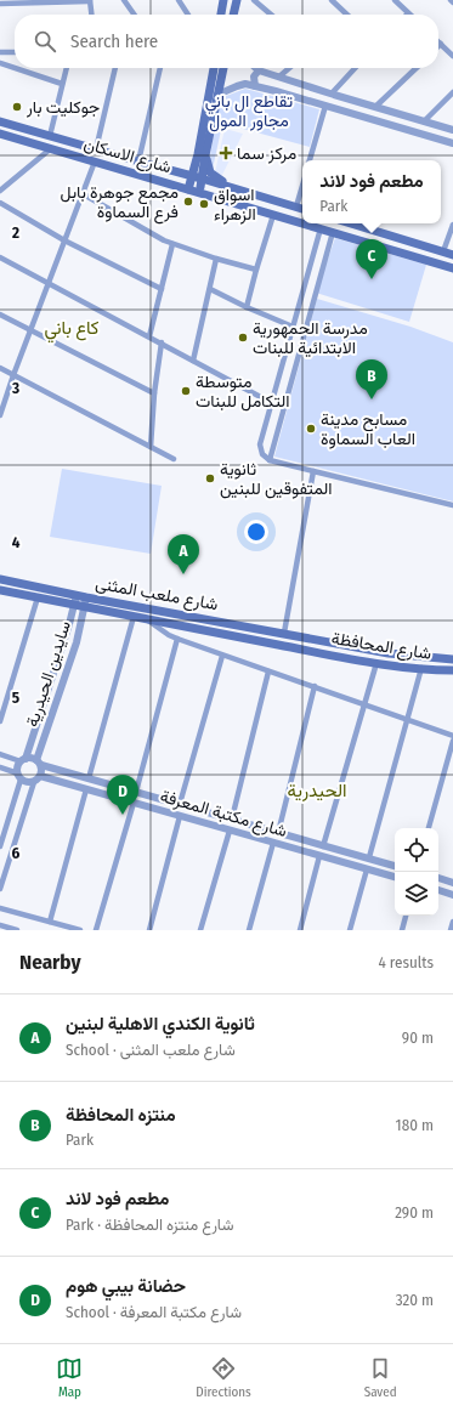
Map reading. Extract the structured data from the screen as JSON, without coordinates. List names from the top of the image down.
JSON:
{
  "streets": {
    "main road": ["شارع الاسكان", "شارع ملعب المثنى", "شارع المحافظة"],
    "street": ["سايدين الحيدرية", "شارع مكتبة المعرفة"]
  },
  "crossings": [
    ["شارع ملعب المثنى", "شارع المحافظة"],
    ["شارع ملعب المثنى", "سايدين الحيدرية"],
    ["سايدين الحيدرية", "شارع مكتبة المعرفة"]
  ],
  "districts": ["كاع باني", "الحيدرية"],
  "parks": ["تقاطع ال باني مجاور المول"],
  "places": {
    "other": [
      "جوكليت بار",
      "مجمع جوهرة بابل فرع السماوة",
      "اسواق الزهراء",
      "مدرسة الحمهورية الابتدائية للبنات",
      "متوسطة التكامل للبنات",
      "مسابح مدينة العاب السماوة",
      "ثانوية المتفوقين للبنين"
    ],
    "health": ["مركز سما"]
  },
  "page": {
    "search": "Search here",
    "popup": ["مطعم فود لاند", "Park"],
    "pins": [
      "C",
      "B",
      "A",
      "D"
    ],
    "heading": ["Nearby", "4 results"],
    "list": [
      {
        "mark": "A",
        "name": "ثانوية الكندي الاهلية لبنين",
        "note": "School · شارع ملعب المثنى",
        "value": "90 m"
      },
      {
        "mark": "B",
        "name": "منتزه المحافظة",
        "note": "Park",
        "value": "180 m"
      },
      {
        "mark": "C",
        "name": "مطعم فود لاند",
        "note": "Park · شارع منتزه المحافظة",
        "value": "290 m"
      },
      {
        "mark": "D",
        "name": "حضانة بيبي هوم",
        "note": "School · شارع مكتبة المعرفة",
        "value": "320 m"
      }
    ],
    "nav": ["Map", "Directions", "Saved"]
  },
  "grid": {
    "rows": [
      "2",
      "3",
      "4",
      "5",
      "6"
    ]
  }
}
